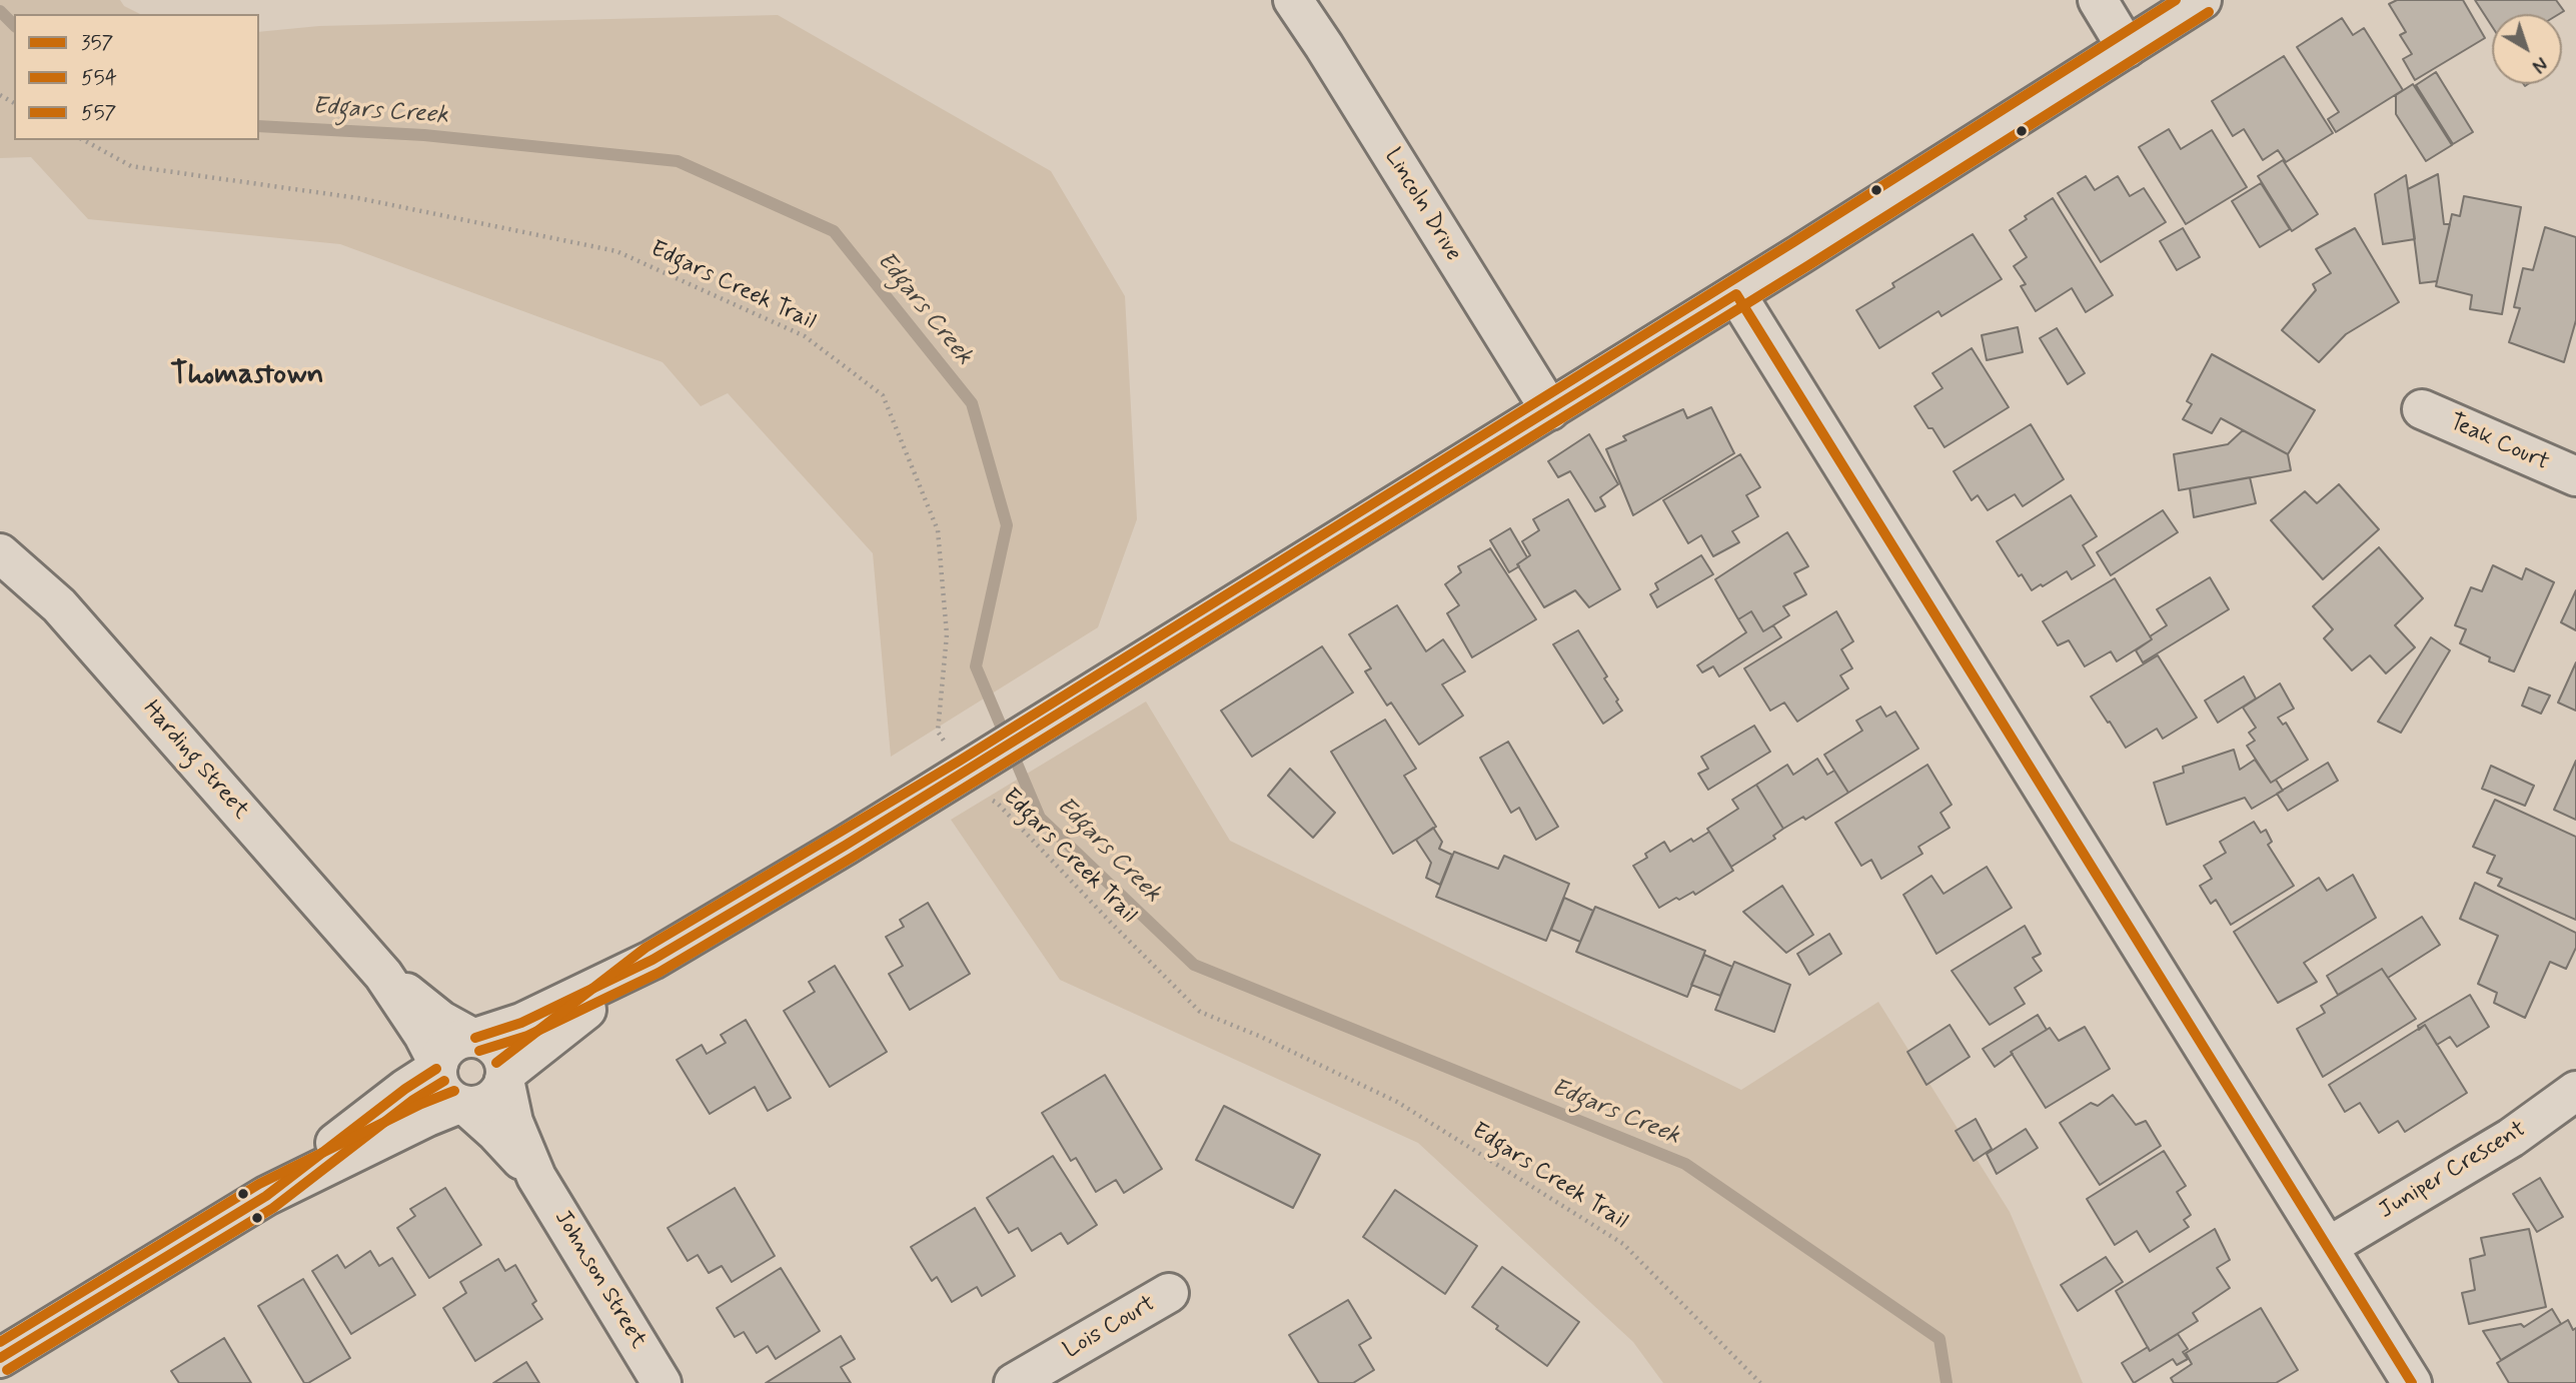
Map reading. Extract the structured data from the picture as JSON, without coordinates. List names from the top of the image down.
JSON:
{
  "streets": {
    "street": [
      "Lincoln Drive",
      "Teak Court",
      "Harding Street",
      "Juniper Crescent",
      "Johnson Street",
      "Lois Court"
    ],
    "path": ["Edgars Creek Trail"]
  },
  "crossings": [
    ["Harding Street", "Johnson Street"]
  ],
  "districts": ["Thomastown"],
  "water": ["Edgars Creek"],
  "lines": ["transit line 557", "transit line 554", "transit line 357"],
  "legend": ["357", "554", "557"],
  "north": "bottom right"
}
